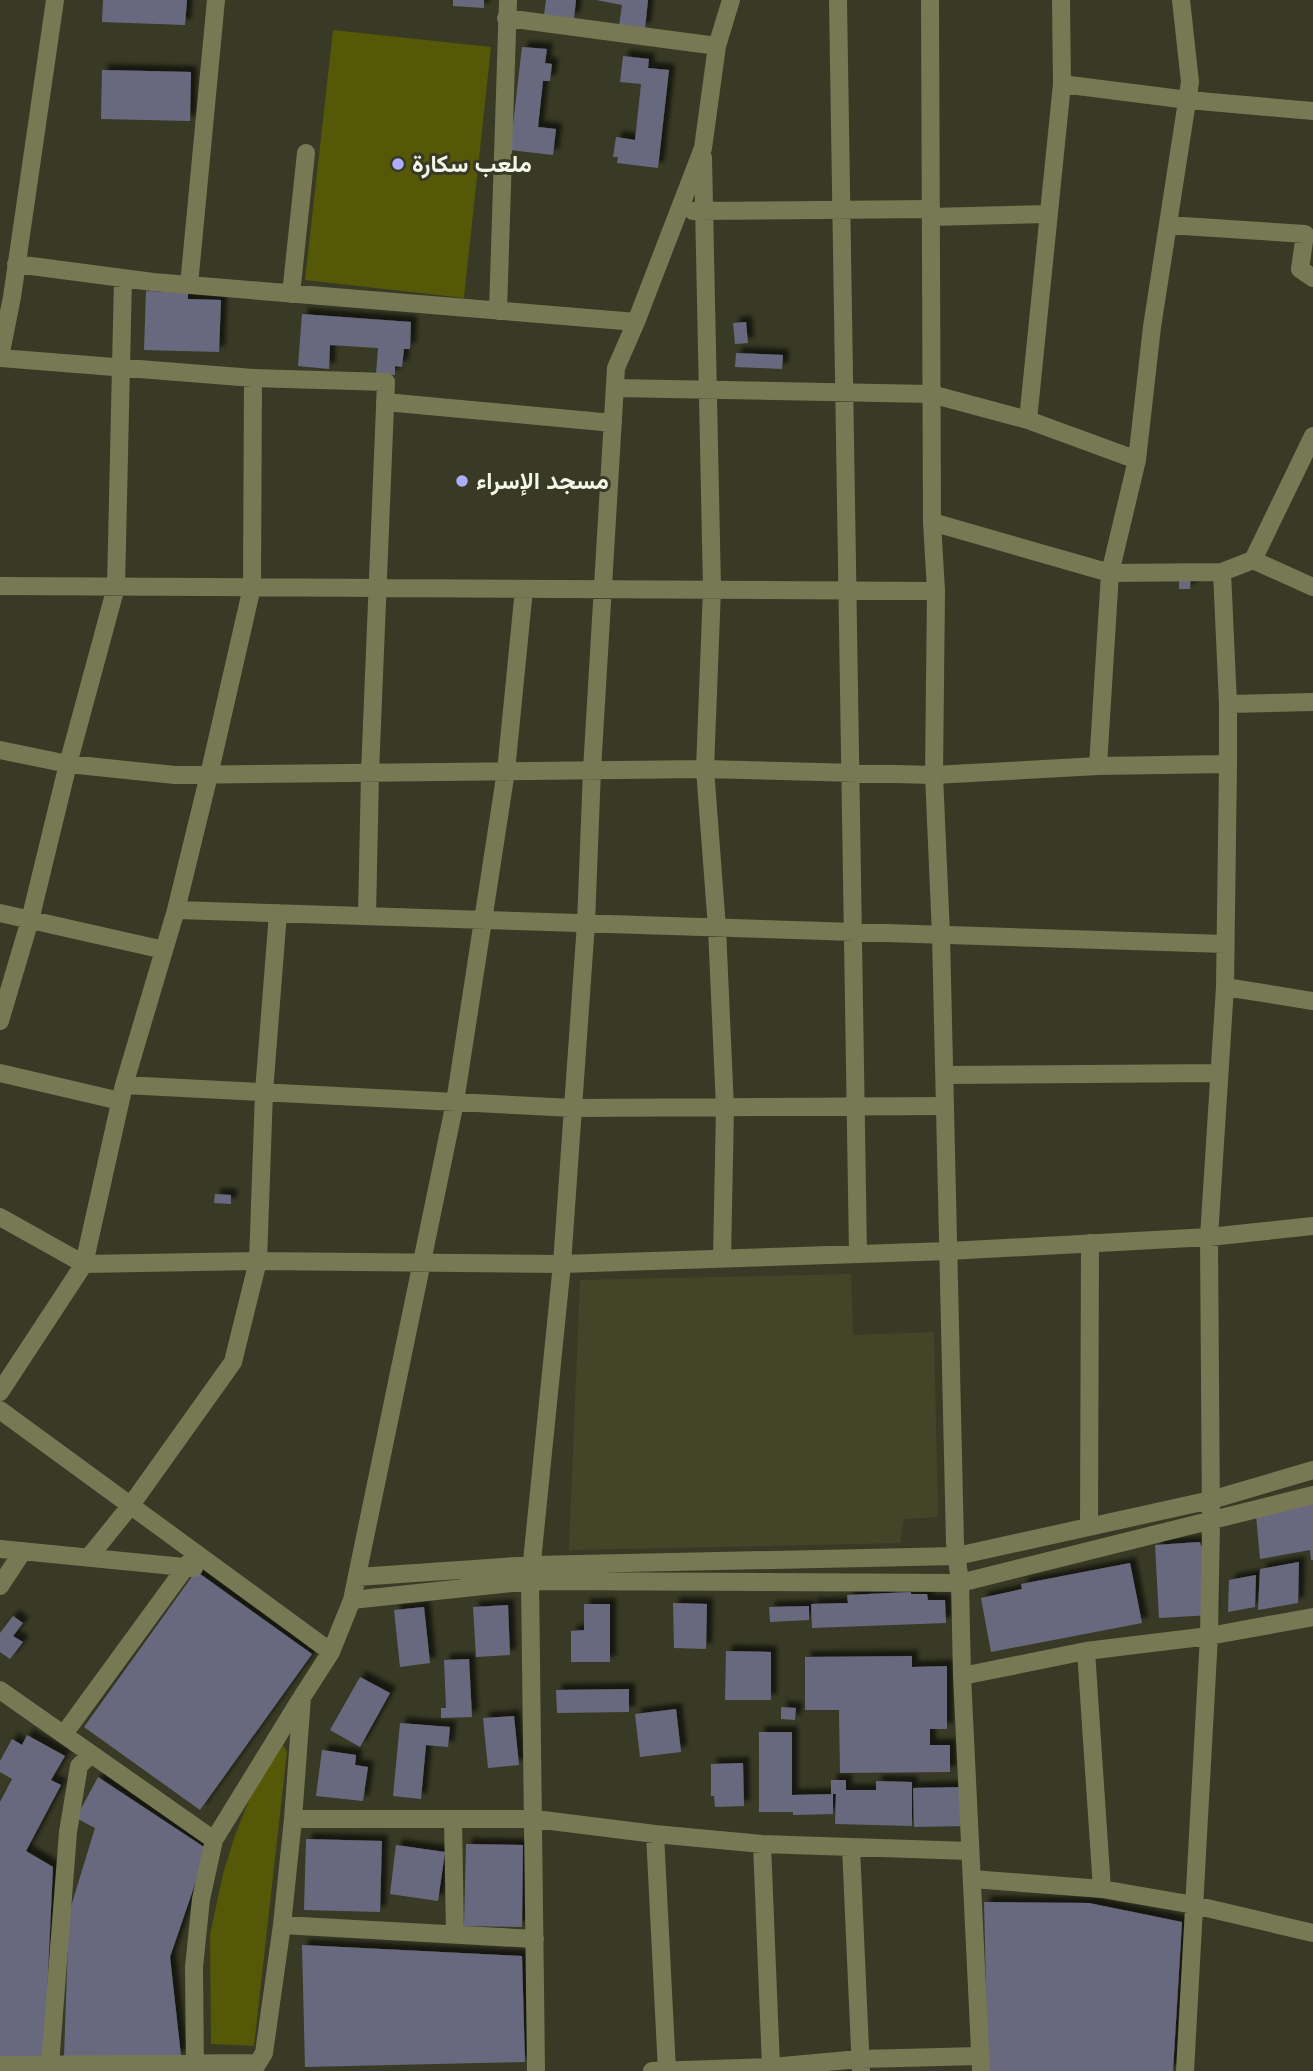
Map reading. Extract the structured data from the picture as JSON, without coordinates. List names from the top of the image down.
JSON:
{
  "places": ["ملعب سكارة", "مسجد الإسراء"]
}
